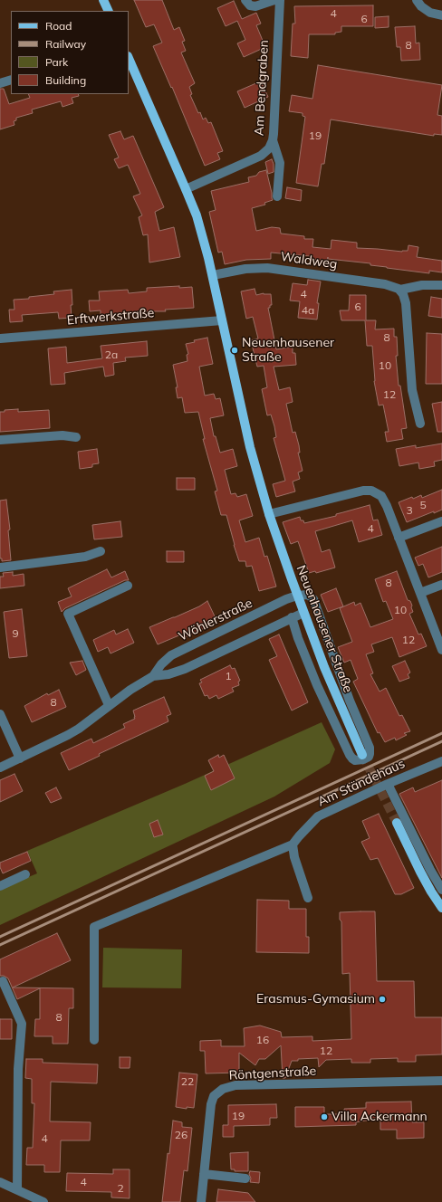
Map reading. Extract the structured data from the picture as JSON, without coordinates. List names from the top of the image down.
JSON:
{
  "streets": {
    "main road": ["Neuenhausener Straße"],
    "street": [
      "Am Bendgraben",
      "Waldweg",
      "Erftwerkstraße",
      "Wöhlerstraße",
      "Am Ständehaus",
      "Röntgenstraße"
    ]
  },
  "crossings": [
    ["Am Bendgraben", "Neuenhausener Straße"],
    ["Waldweg", "Neuenhausener Straße"],
    ["Erftwerkstraße", "Neuenhausener Straße"],
    ["Wöhlerstraße", "Neuenhausener Straße"]
  ],
  "places": ["Neuenhausener Straße", "Erasmus-Gymasium", "Villa Ackermann"],
  "house_numbers": [
    "4",
    "6",
    "8",
    "19",
    "4",
    "6",
    "4a",
    "8",
    "2a",
    "10",
    "12",
    "5",
    "3",
    "4",
    "8",
    "10",
    "9",
    "12",
    "1",
    "8",
    "8",
    "16",
    "12",
    "22",
    "19",
    "26",
    "4",
    "4",
    "2"
  ],
  "legend": [
    "Road",
    "Railway",
    "Park",
    "Building"
  ]
}
